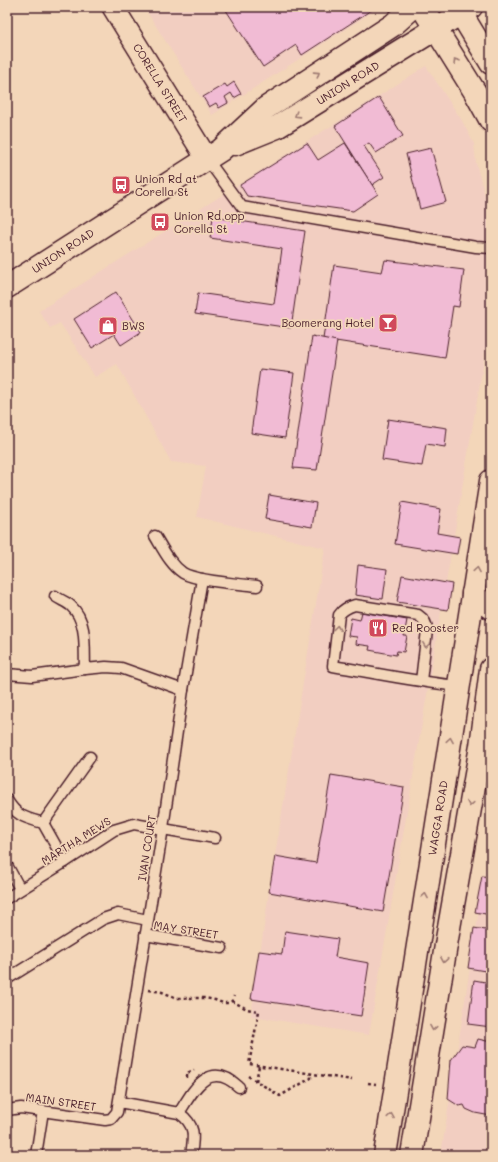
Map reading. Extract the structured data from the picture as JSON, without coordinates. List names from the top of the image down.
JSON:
{
  "streets": {
    "main road": ["UNION ROAD", "WAGGA ROAD"],
    "street": ["CORELLA STREET"],
    "lane": [
      "MARTHA MEWS",
      "IVAN COURT",
      "MAY STREET",
      "MAIN STREET"
    ]
  },
  "crossings": [
    ["CORELLA STREET", "UNION ROAD"],
    ["MARTHA MEWS", "IVAN COURT"],
    ["IVAN COURT", "MAY STREET"],
    ["IVAN COURT", "MAIN STREET"]
  ],
  "places": {
    "bus stop": ["Union Rd at Corella St", "Union Rd opp Corella St"],
    "bar": ["Boomerang Hotel"],
    "shop": ["BWS"],
    "restaurant": ["Red Rooster"]
  }
}
